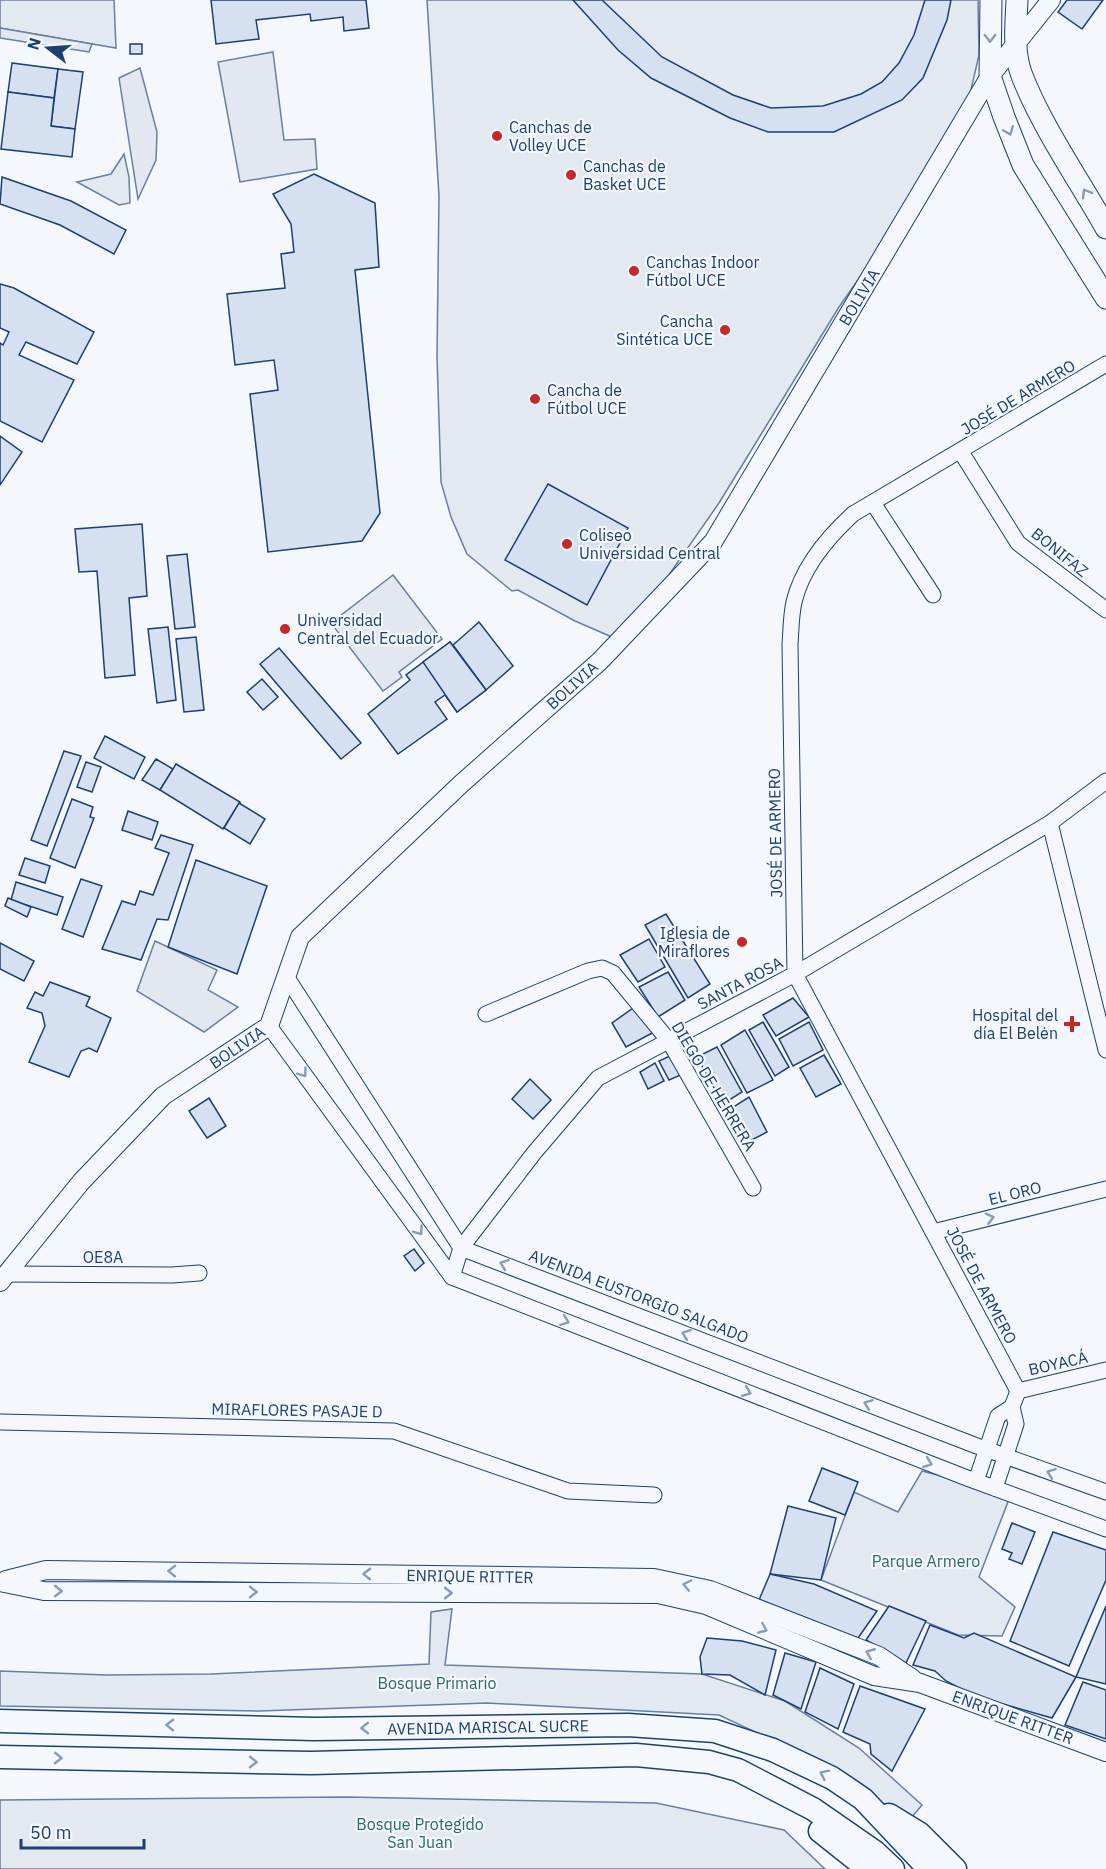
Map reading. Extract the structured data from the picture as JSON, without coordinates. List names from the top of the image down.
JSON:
{
  "streets": {
    "main road": ["AVENIDA MARISCAL SUCRE"],
    "street": [
      "BOLIVIA",
      "JOSÉ DE ARMERO",
      "BONIFAZ",
      "SANTA ROSA",
      "DIEGO DE HERRERA",
      "EL ORO",
      "OE8A",
      "AVENIDA EUSTORGIO SALGADO",
      "BOYACÁ",
      "MIRAFLORES PASAJE D",
      "ENRIQUE RITTER"
    ]
  },
  "crossings": [
    ["BOLIVIA", "OE8A"],
    ["JOSÉ DE ARMERO", "BONIFAZ"],
    ["JOSÉ DE ARMERO", "SANTA ROSA"],
    ["JOSÉ DE ARMERO", "EL ORO"],
    ["JOSÉ DE ARMERO", "BOYACÁ"],
    ["SANTA ROSA", "DIEGO DE HERRERA"],
    ["SANTA ROSA", "AVENIDA EUSTORGIO SALGADO"]
  ],
  "one_way": ["EL ORO"],
  "parks": ["Parque Armero", "Bosque Primario", "Bosque Protegido San Juan"],
  "places": {
    "other": [
      "Canchas de Volley UCE",
      "Canchas de Basket UCE",
      "Canchas Indoor Fútbol UCE",
      "Cancha Sintética UCE",
      "Cancha de Fútbol UCE",
      "Coliseo Universidad Central",
      "Universidad Central del Ecuador",
      "Iglesia de Miraflores"
    ],
    "health": ["Hospital del día El Belėn"]
  },
  "scale_bar": "50 m",
  "north": "left"
}
